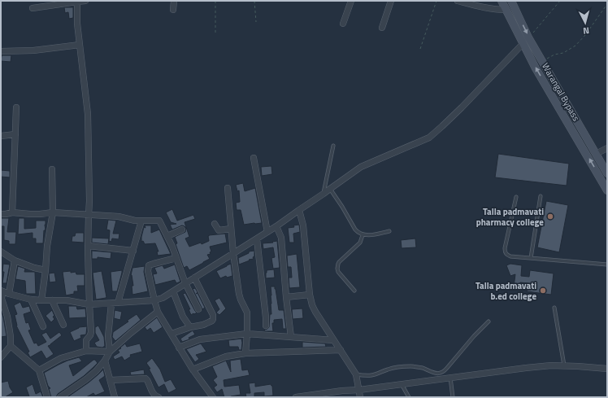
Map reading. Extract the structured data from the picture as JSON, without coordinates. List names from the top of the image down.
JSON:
{
  "streets": {
    "main road": ["Warangal Bypass"]
  },
  "places": ["Talla padmavati pharmacy college", "Talla padmavati b.ed college"],
  "north": "bottom"
}
